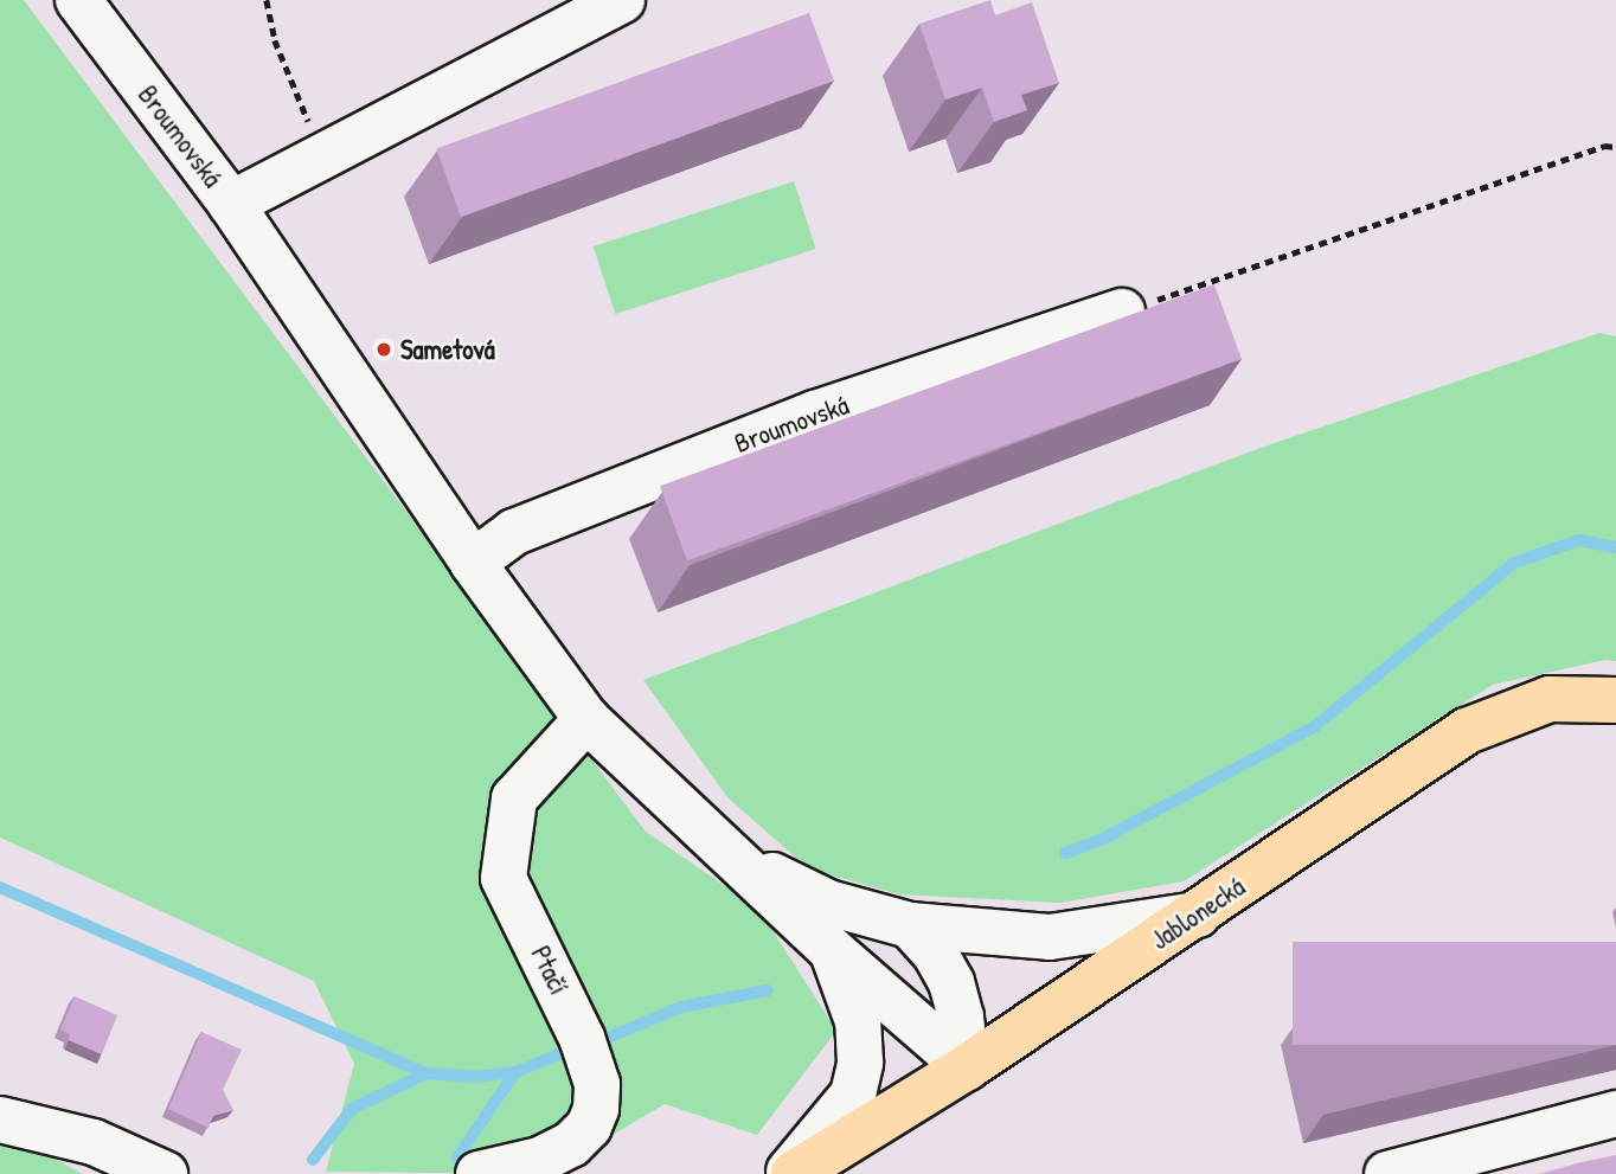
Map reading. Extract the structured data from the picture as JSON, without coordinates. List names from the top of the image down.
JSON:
{
  "streets": {
    "main road": ["Jablonecká"],
    "street": ["Broumovská", "Ptačí"]
  },
  "crossings": [
    ["Broumovská", "Jablonecká"],
    ["Broumovská", "Ptačí"]
  ],
  "places": ["Sametová"]
}
